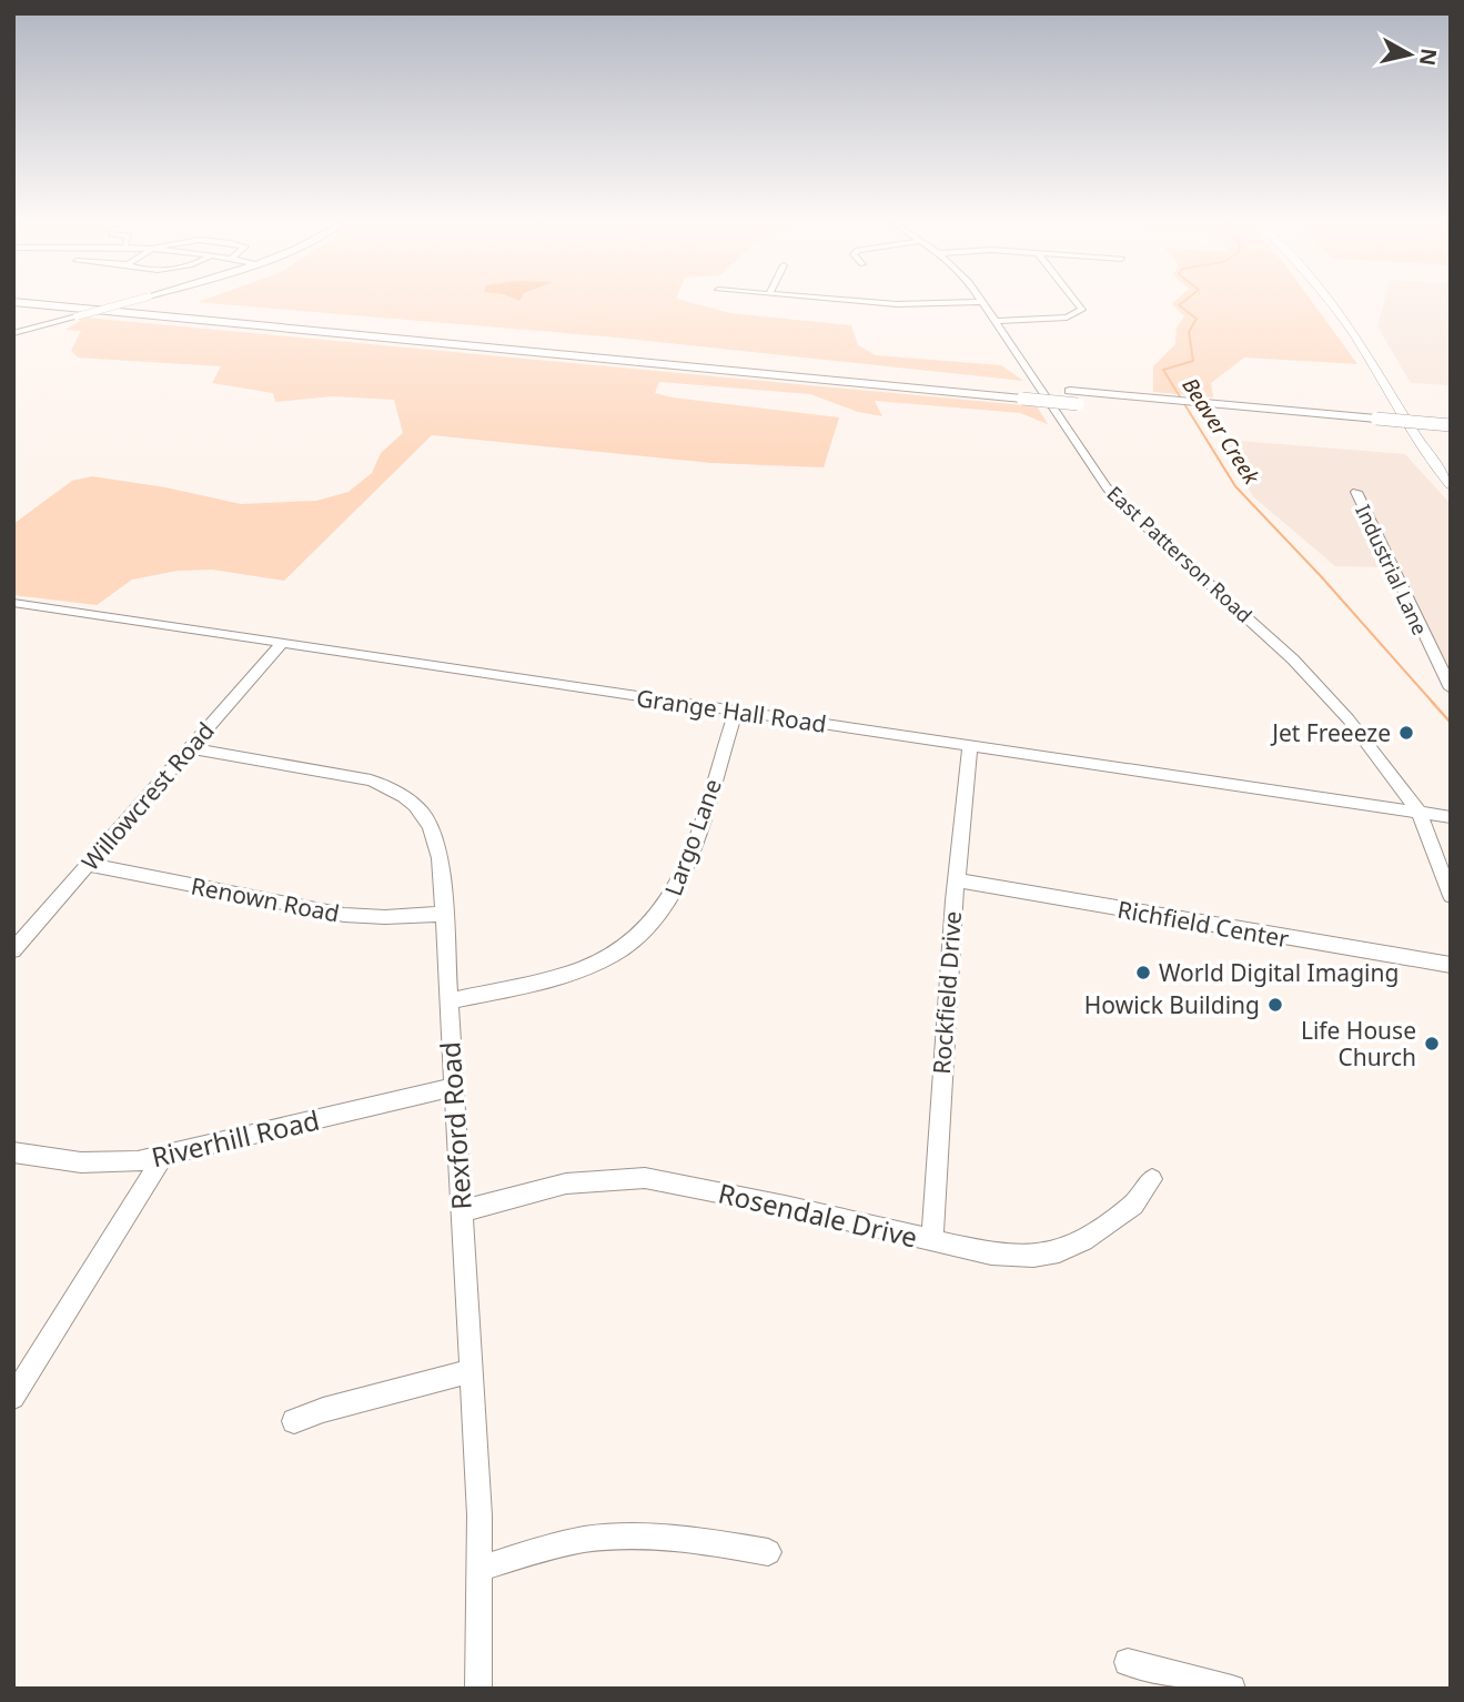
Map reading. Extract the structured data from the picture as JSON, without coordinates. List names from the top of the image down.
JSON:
{
  "streets": {
    "street": [
      "East Patterson Road",
      "Industrial Lane",
      "Grange Hall Road",
      "Willowcrest Road",
      "Largo Lane",
      "Renown Road",
      "Richfield Center",
      "Rockfield Drive",
      "Rexford Road",
      "Riverhill Road",
      "Rosendale Drive"
    ]
  },
  "crossings": [
    ["East Patterson Road", "Grange Hall Road"],
    ["Grange Hall Road", "Willowcrest Road"],
    ["Grange Hall Road", "Largo Lane"],
    ["Grange Hall Road", "Rockfield Drive"],
    ["Willowcrest Road", "Renown Road"],
    ["Willowcrest Road", "Rexford Road"],
    ["Largo Lane", "Rexford Road"],
    ["Renown Road", "Rexford Road"],
    ["Richfield Center", "Rockfield Drive"],
    ["Rockfield Drive", "Rosendale Drive"],
    ["Rexford Road", "Riverhill Road"],
    ["Rexford Road", "Rosendale Drive"]
  ],
  "water": ["Beaver Creek"],
  "places": [
    "Jet Freeeze",
    "World Digital Imaging",
    "Howick Building",
    "Life House Church"
  ],
  "north": "right"
}
